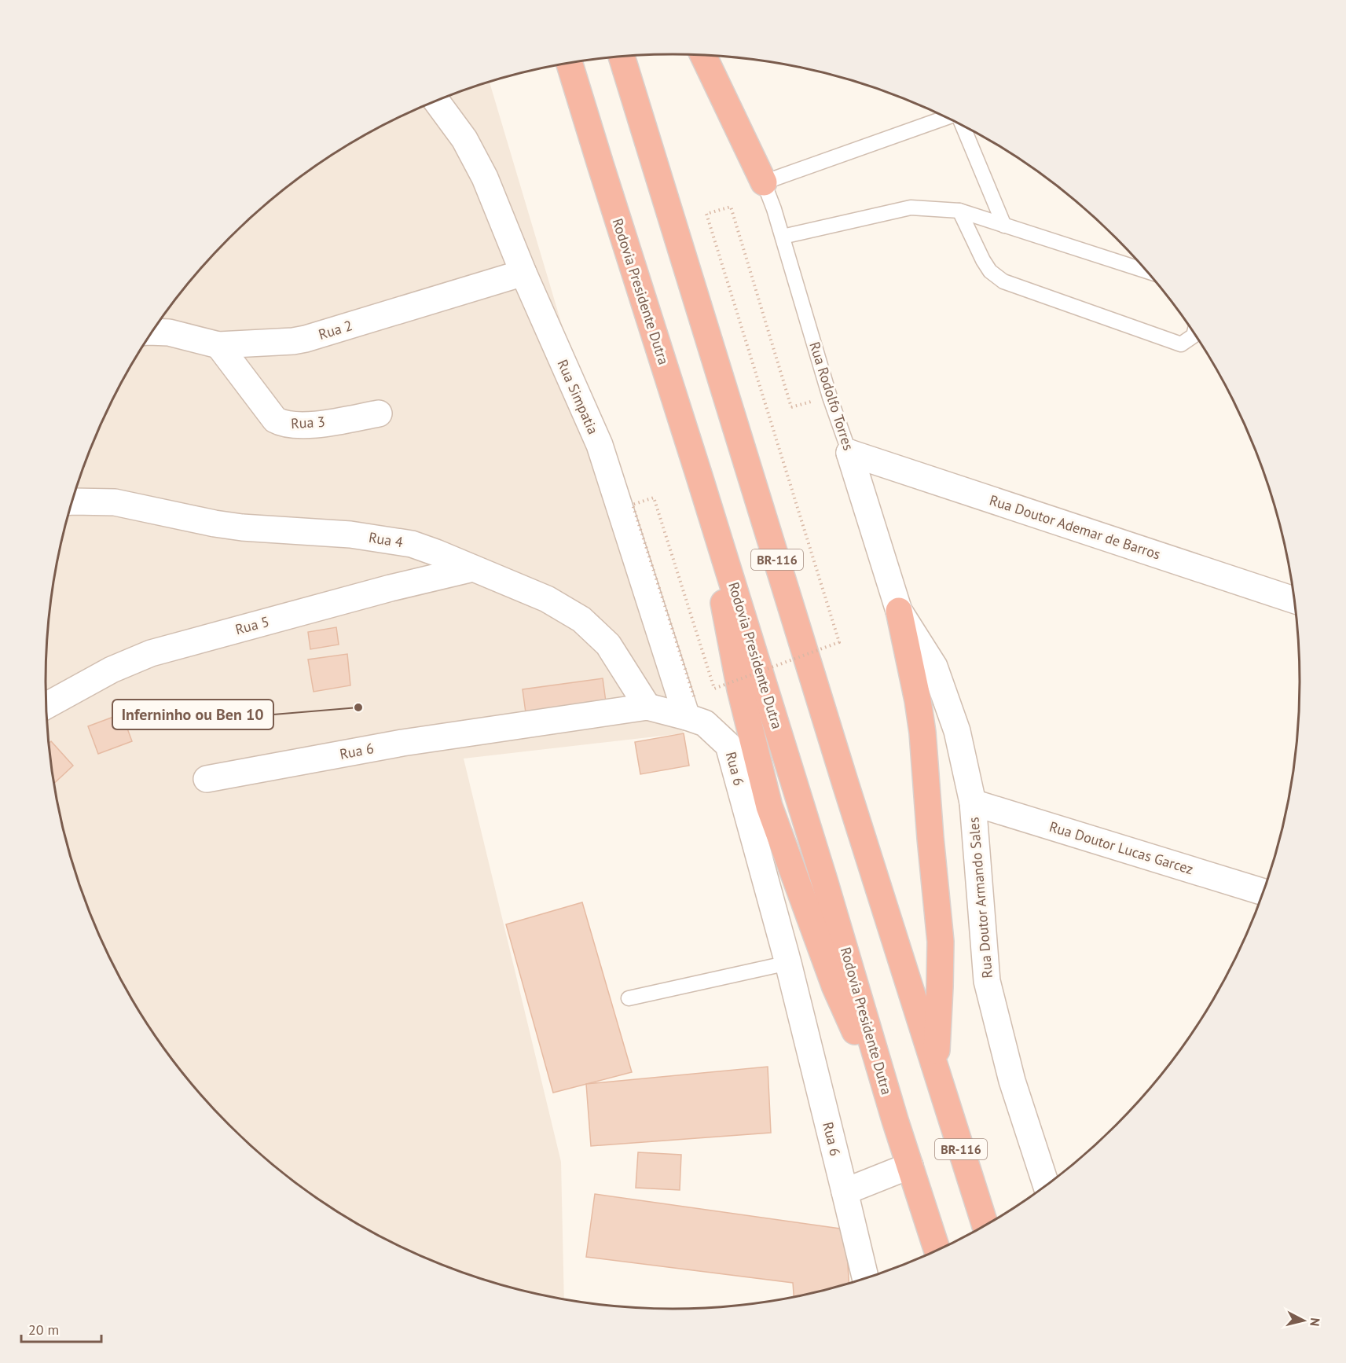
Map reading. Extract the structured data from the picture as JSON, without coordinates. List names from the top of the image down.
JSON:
{
  "streets": {
    "highway": ["Rodovia Presidente Dutra", "BR-116"],
    "street": [
      "Rua 2",
      "Rua Rodolfo Torres",
      "Rua Simpatia",
      "Rua 3",
      "Rua Doutor Ademar de Barros",
      "Rua 4",
      "Rua 5",
      "Rua 6",
      "Rua Doutor Lucas Garcez",
      "Rua Doutor Armando Sales"
    ]
  },
  "crossings": [
    ["Rua 2", "Rua Simpatia"],
    ["Rua 2", "Rua 3"],
    ["Rua Rodolfo Torres", "Rua Doutor Ademar de Barros"],
    ["Rua Rodolfo Torres", "Rua Doutor Armando Sales"],
    ["Rua Simpatia", "Rua 6"],
    ["Rua 4", "Rua 5"],
    ["Rua 4", "Rua 6"],
    ["Rua Doutor Lucas Garcez", "Rua Doutor Armando Sales"]
  ],
  "places": ["Inferninho ou Ben 10"],
  "scale_bar": "20 m",
  "north": "right"
}
